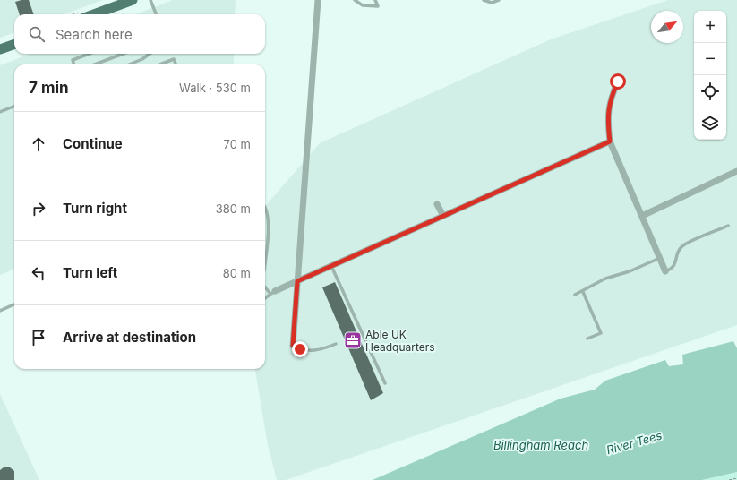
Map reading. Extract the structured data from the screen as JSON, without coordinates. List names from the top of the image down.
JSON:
{
  "water": ["River Tees", "Billingham Reach"],
  "places": {
    "office": ["Able UK Headquarters"]
  },
  "north": "top right",
  "page": {
    "map_buttons": ["+", "−"],
    "search": "Search here",
    "heading": ["7 min", "Walk · 530 m"],
    "list": [
      ["Continue", "70 m"],
      ["Turn right", "380 m"],
      ["Turn left", "80 m"],
      "Arrive at destination"
    ]
  }
}
